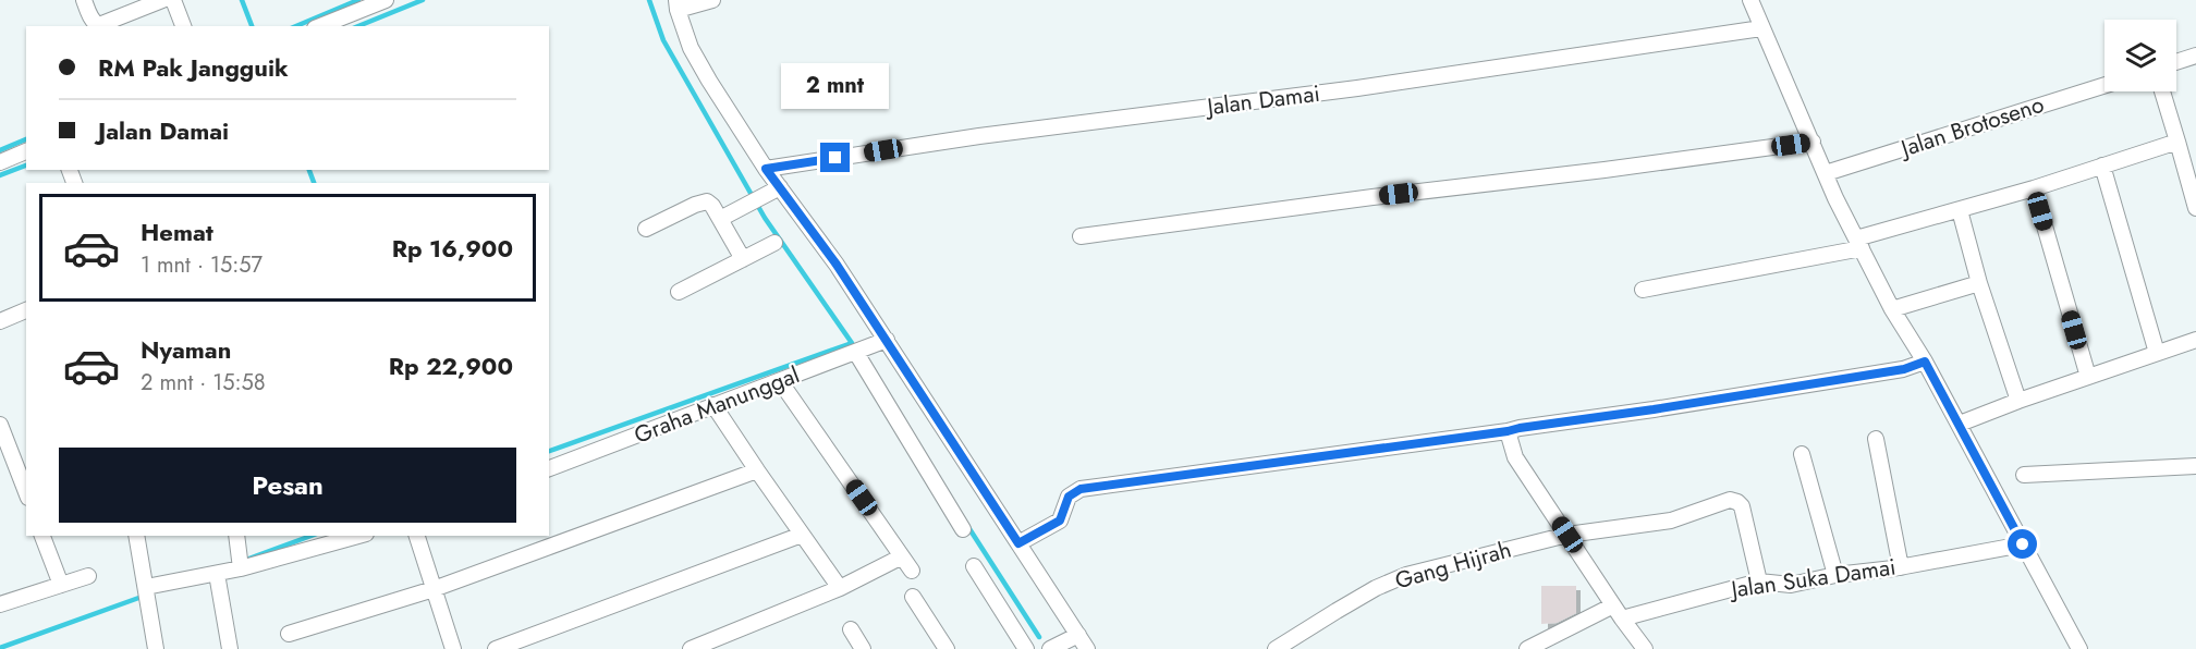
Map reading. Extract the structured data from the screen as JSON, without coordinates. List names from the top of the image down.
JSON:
{
  "streets": {
    "street": [
      "Jalan Damai",
      "Jalan Brotoseno",
      "Graha Manunggal",
      "Gang Hijrah",
      "Jalan Suka Damai"
    ]
  },
  "crossings": [
    ["Gang Hijrah", "Jalan Suka Damai"]
  ],
  "page": {
    "banner": ["RM Pak Jangguik", "Jalan Damai"],
    "bubble": "2 mnt",
    "list": [
      {
        "name": "Hemat",
        "note": "1 mnt · 15:57",
        "value": "Rp 16,900"
      },
      {
        "name": "Nyaman",
        "note": "2 mnt · 15:58",
        "value": "Rp 22,900"
      }
    ],
    "buttons": "Pesan"
  }
}
